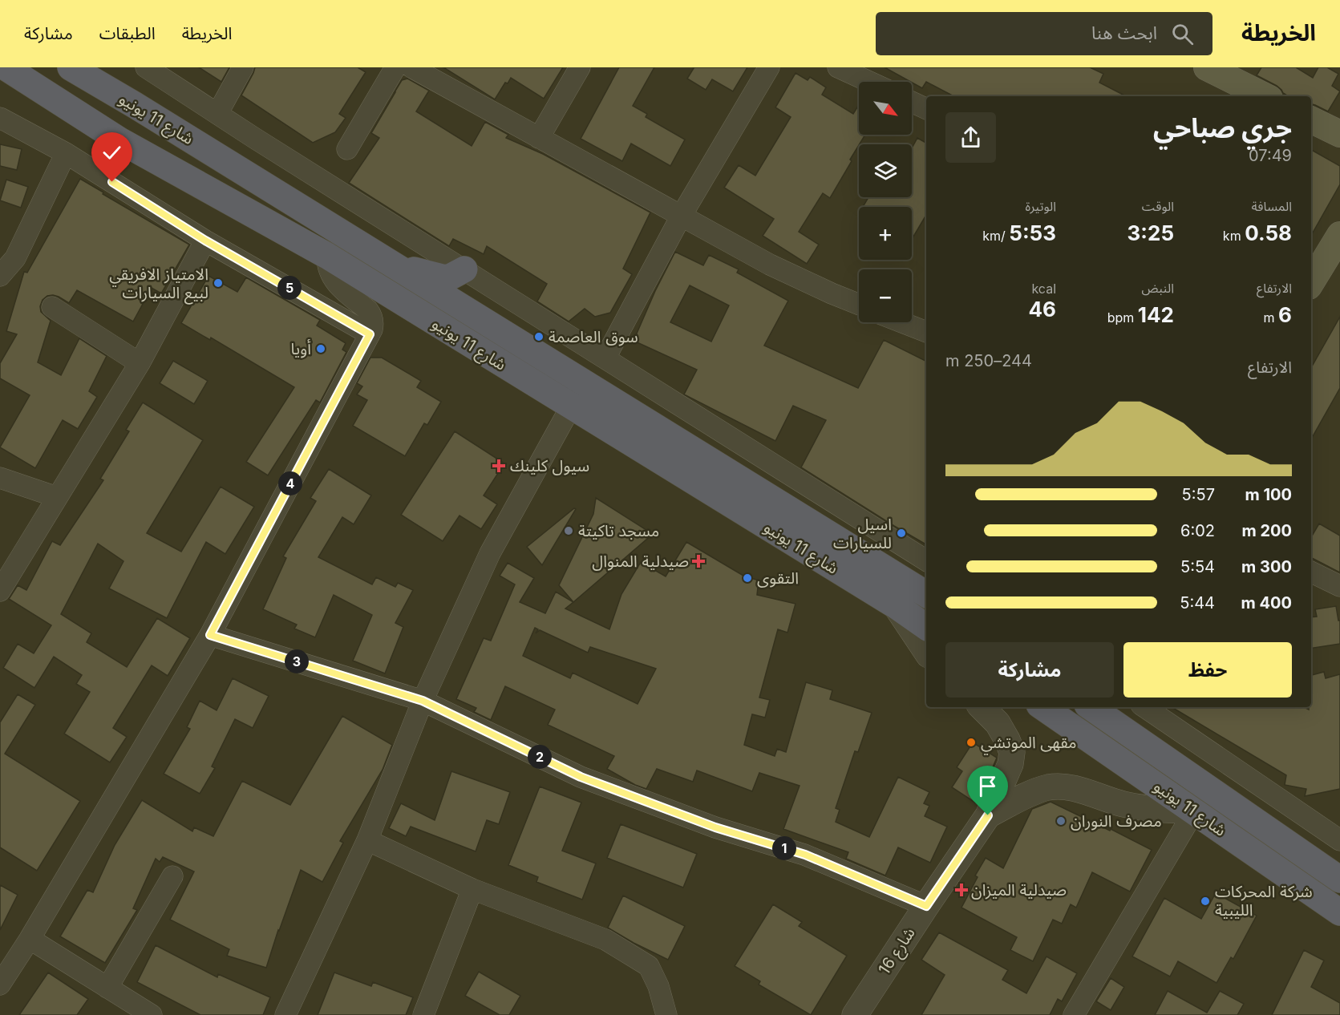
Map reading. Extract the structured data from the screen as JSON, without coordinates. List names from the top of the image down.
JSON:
{
  "streets": {
    "highway": ["شارع 11 يونيو"],
    "street": ["شارع 16"]
  },
  "places": {
    "other": [
      "الامتياز الافريقي لبيع السيارات",
      "سوق العاصمة",
      "أويا",
      "مسجد تاكيتة",
      "اسيل للسيارات",
      "التقوى",
      "مقهى الموتشي",
      "مصرف النوران",
      "شركة المحركات الليبية"
    ],
    "health": ["سيول كلينك", "صيدلية المنوال", "صيدلية الميزان"]
  },
  "north": "bottom right",
  "page": {
    "header": "الخريطة",
    "search": "ابحث هنا",
    "nav": ["الخريطة", "الطبقات", "مشاركة"],
    "map_buttons": ["+", "−"],
    "heading": ["جري صباحي", "07:49"],
    "stats": [
      ["المسافة", "0.58 km"],
      ["الوقت", "3:25"],
      ["الوتيرة", "5:53 /km"],
      ["الارتفاع", "6 m"],
      ["النبض", "142 bpm"],
      ["kcal", "46"]
    ],
    "pins": [
      "5",
      "4",
      "3",
      "2",
      "1"
    ],
    "chart": ["الارتفاع", "244–250 m"],
    "list": [
      {
        "name": "100 m",
        "note": "5:57"
      },
      {
        "name": "200 m",
        "note": "6:02"
      },
      {
        "name": "300 m",
        "note": "5:54"
      },
      {
        "name": "400 m",
        "note": "5:44"
      }
    ],
    "buttons": ["حفظ", "مشاركة"]
  }
}
